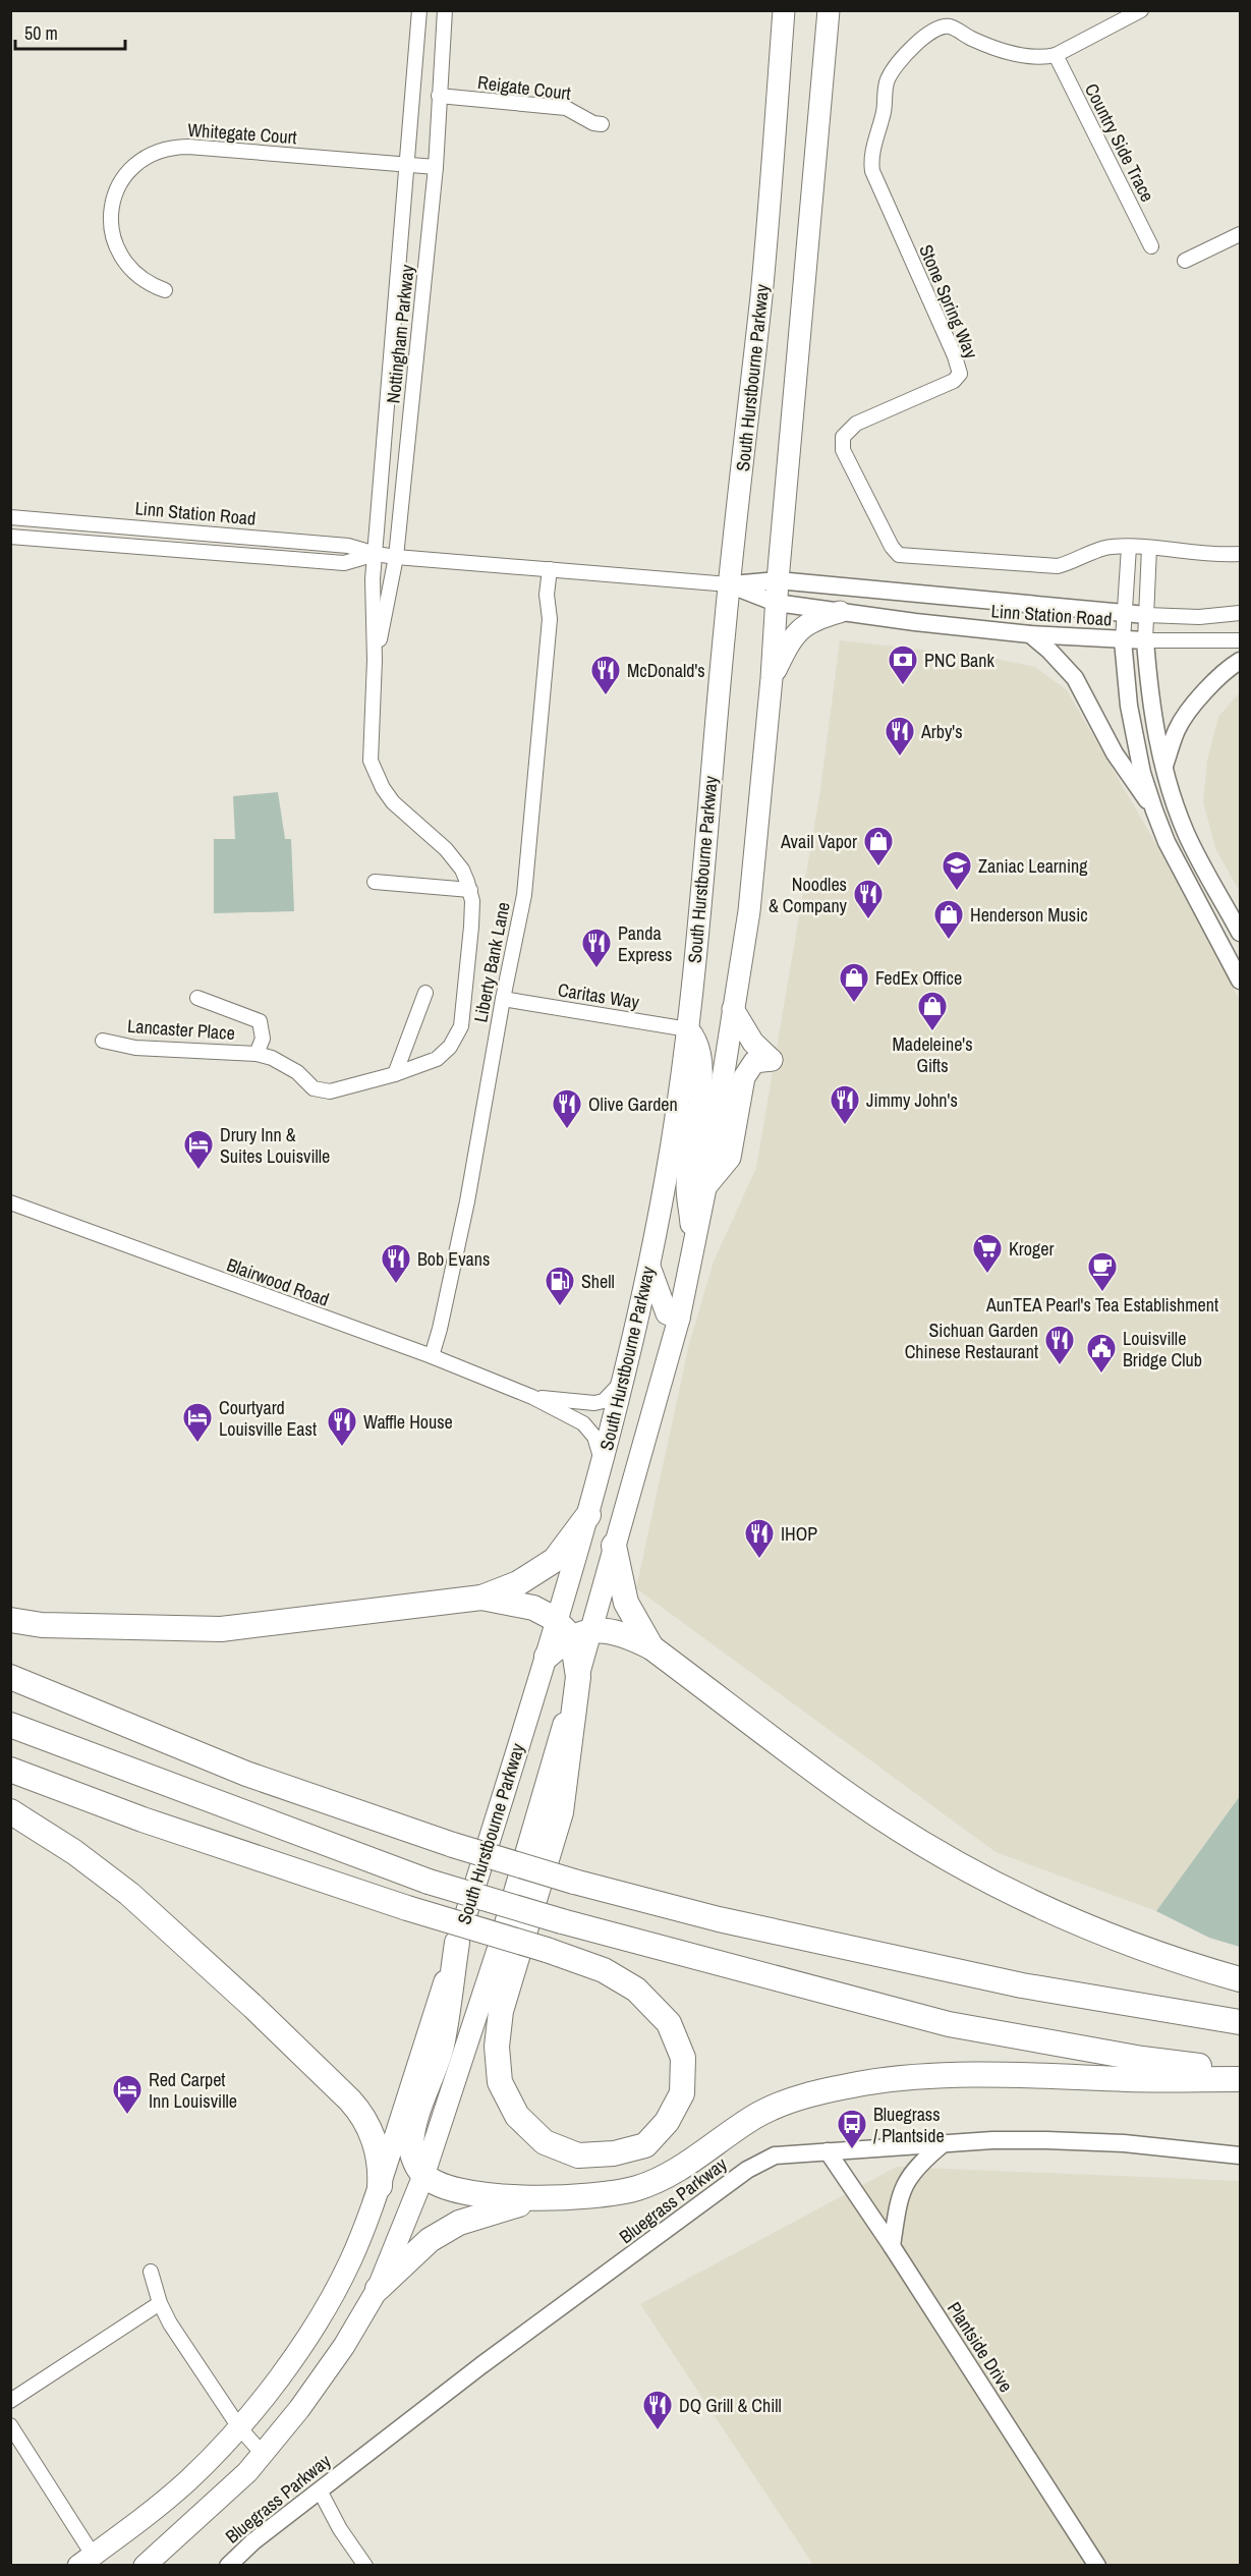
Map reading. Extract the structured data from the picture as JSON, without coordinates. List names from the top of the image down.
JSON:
{
  "streets": {
    "main road": ["South Hurstbourne Parkway"],
    "street": [
      "Reigate Court",
      "Whitegate Court",
      "Country Side Trace",
      "Stone Spring Way",
      "Nottingham Parkway",
      "Linn Station Road",
      "Liberty Bank Lane",
      "Caritas Way",
      "Lancaster Place",
      "Blairwood Road",
      "Bluegrass Parkway",
      "Plantside Drive"
    ]
  },
  "crossings": [
    ["Reigate Court", "Nottingham Parkway"],
    ["Whitegate Court", "Nottingham Parkway"],
    ["Country Side Trace", "Stone Spring Way"],
    ["Nottingham Parkway", "Linn Station Road"],
    ["Nottingham Parkway", "Lancaster Place"],
    ["South Hurstbourne Parkway", "Linn Station Road"],
    ["South Hurstbourne Parkway", "Caritas Way"],
    ["South Hurstbourne Parkway", "Blairwood Road"],
    ["Linn Station Road", "Liberty Bank Lane"],
    ["Liberty Bank Lane", "Caritas Way"],
    ["Liberty Bank Lane", "Blairwood Road"],
    ["Bluegrass Parkway", "Plantside Drive"]
  ],
  "places": {
    "bank": ["PNC Bank"],
    "restaurant": [
      "McDonald's",
      "Arby's",
      "Noodles & Company",
      "Panda Express",
      "Jimmy John's",
      "Olive Garden",
      "Bob Evans",
      "Sichuan Garden Chinese Restaurant",
      "Waffle House",
      "IHOP",
      "DQ Grill & Chill"
    ],
    "shop": [
      "Avail Vapor",
      "Henderson Music",
      "FedEx Office",
      "Madeleine's Gifts"
    ],
    "school or university": ["Zaniac Learning"],
    "hotel": ["Drury Inn & Suites Louisville", "Courtyard Louisville East", "Red Carpet Inn Louisville"],
    "supermarket": ["Kroger"],
    "cafe": ["AunTEA Pearl's Tea Establishment"],
    "fuel station": ["Shell"],
    "public building": ["Louisville Bridge Club"],
    "bus stop": ["Bluegrass / Plantside"]
  },
  "scale_bar": "50 m"
}
